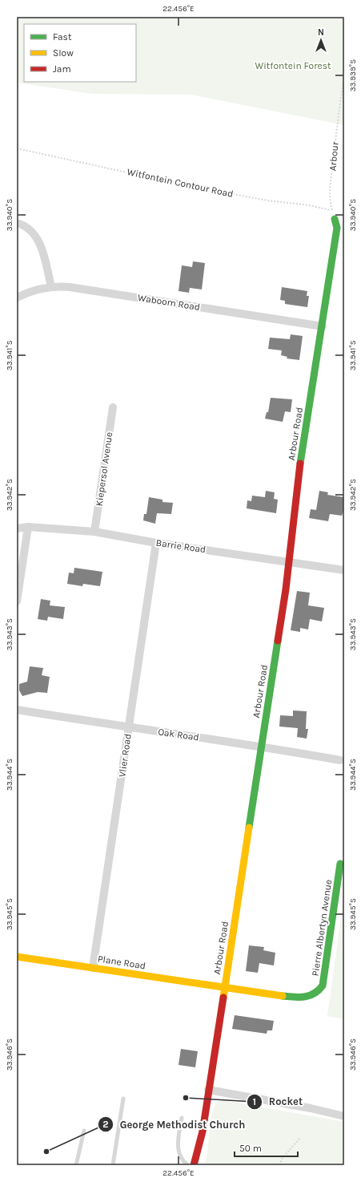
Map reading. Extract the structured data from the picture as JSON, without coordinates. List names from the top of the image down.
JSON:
{
  "streets": {
    "street": [
      "Waboom Road",
      "Arbour Road",
      "Kiepersol Avenue",
      "Barrie Road",
      "Oak Road",
      "Vlier Road",
      "Pierre Albertyn Avenue",
      "Plane Road"
    ],
    "path": ["Arbour", "Witfontein Contour Road"]
  },
  "crossings": [
    ["Arbour", "Witfontein Contour Road"],
    ["Arbour", "Arbour Road"],
    ["Waboom Road", "Arbour Road"],
    ["Arbour Road", "Barrie Road"],
    ["Arbour Road", "Oak Road"],
    ["Arbour Road", "Pierre Albertyn Avenue"],
    ["Arbour Road", "Plane Road"],
    ["Kiepersol Avenue", "Barrie Road"],
    ["Barrie Road", "Vlier Road"],
    ["Oak Road", "Vlier Road"],
    ["Vlier Road", "Plane Road"],
    ["Pierre Albertyn Avenue", "Plane Road"]
  ],
  "parks": ["Witfontein Forest"],
  "places": ["Rocket", "George Methodist Church"],
  "legend": ["Fast", "Slow", "Jam"],
  "scale_bar": "50 m",
  "north": "top",
  "coordinates": [
    "22.456°E",
    "33.939°S",
    "33.940°S",
    "33.941°S",
    "33.942°S",
    "33.943°S",
    "33.944°S",
    "33.945°S",
    "33.946°S"
  ]
}
